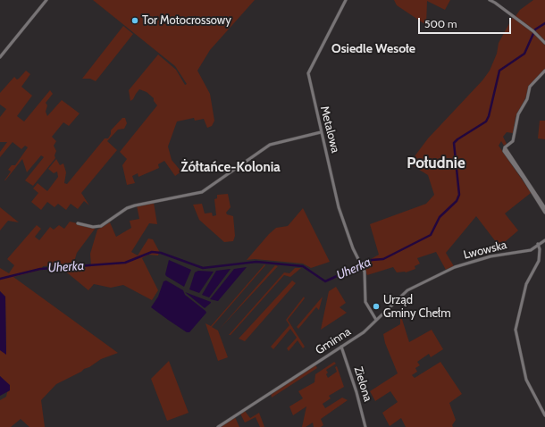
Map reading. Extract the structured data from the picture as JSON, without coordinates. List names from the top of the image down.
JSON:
{
  "streets": {
    "street": [
      "Metalowa",
      "Lwowska",
      "Gminna",
      "Zielona"
    ]
  },
  "crossings": [
    ["Metalowa", "Gminna"],
    ["Lwowska", "Gminna"],
    ["Gminna", "Zielona"]
  ],
  "districts": ["Osiedle Wesołe", "Południe", "Żółtańce-Kolonia"],
  "water": ["Uherka"],
  "places": ["Tor Motocrossowy", "Urząd Gminy Chełm"],
  "scale_bar": "500 m"
}
